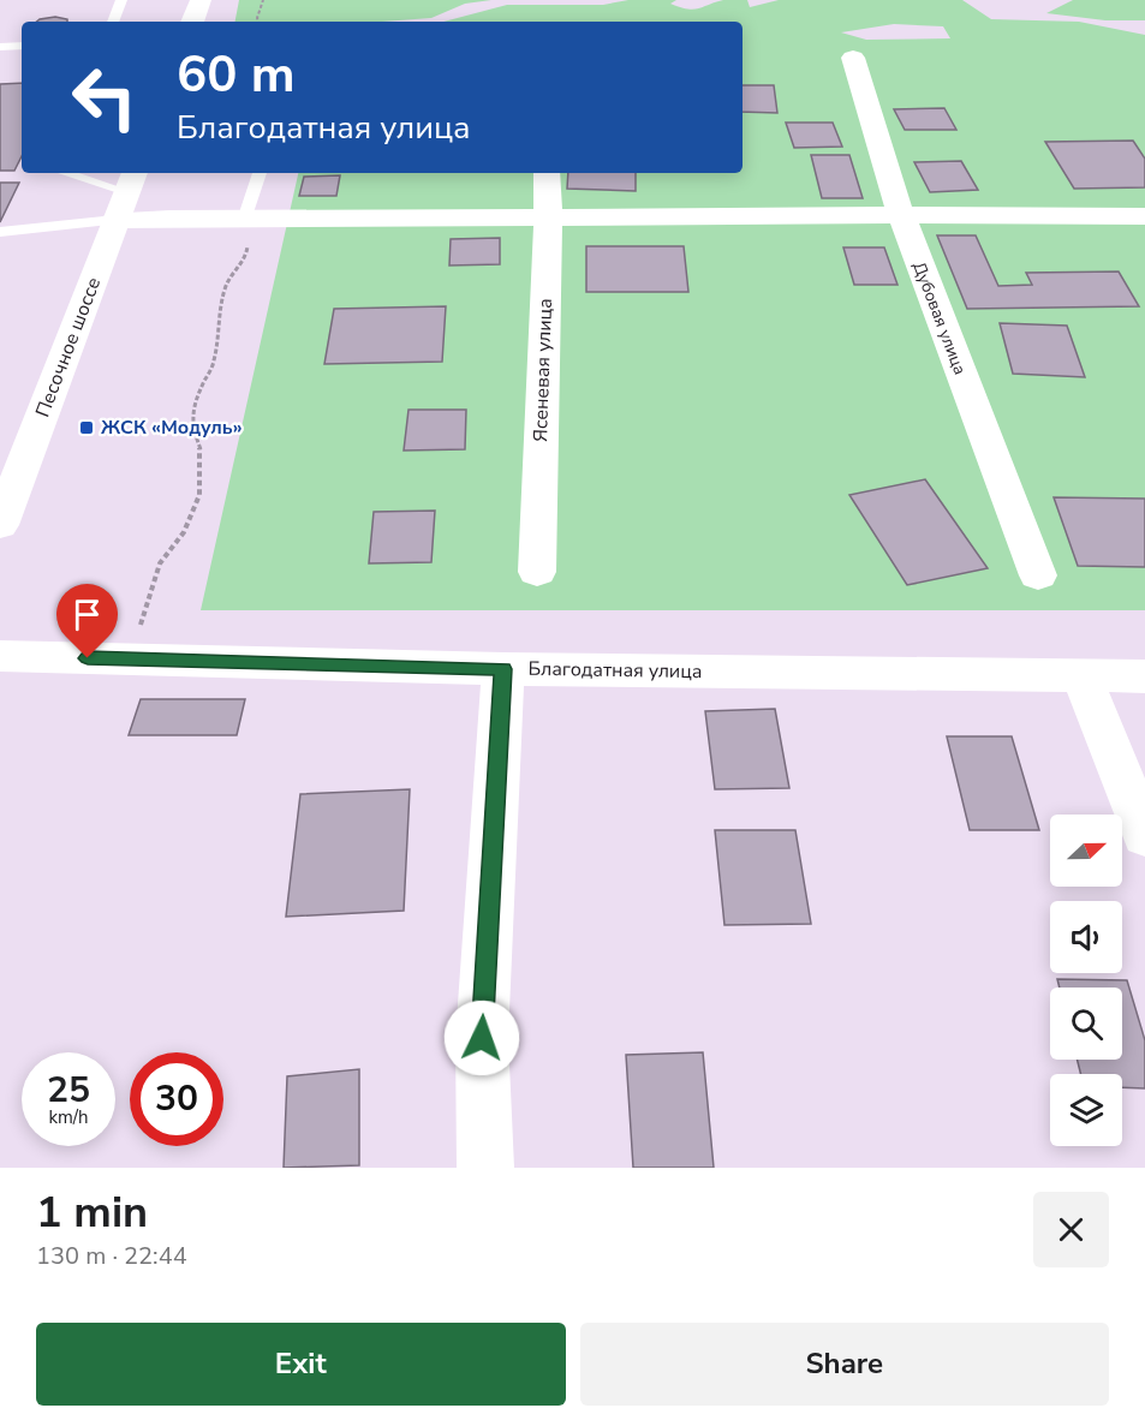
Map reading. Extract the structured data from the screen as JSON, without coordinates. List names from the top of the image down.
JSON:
{
  "streets": {
    "street": [
      "Дубовая улица",
      "Песочное шоссе",
      "Ясеневая улица",
      "Благодатная улица"
    ]
  },
  "places": {
    "transit": ["ЖСК «Модуль»"]
  },
  "north": "right",
  "page": {
    "turn": ["60 m", "Благодатная улица"],
    "speed": "25 km/h",
    "limit": "30",
    "heading": ["1 min", "130 m · 22:44"],
    "buttons": ["Exit", "Share"]
  }
}
